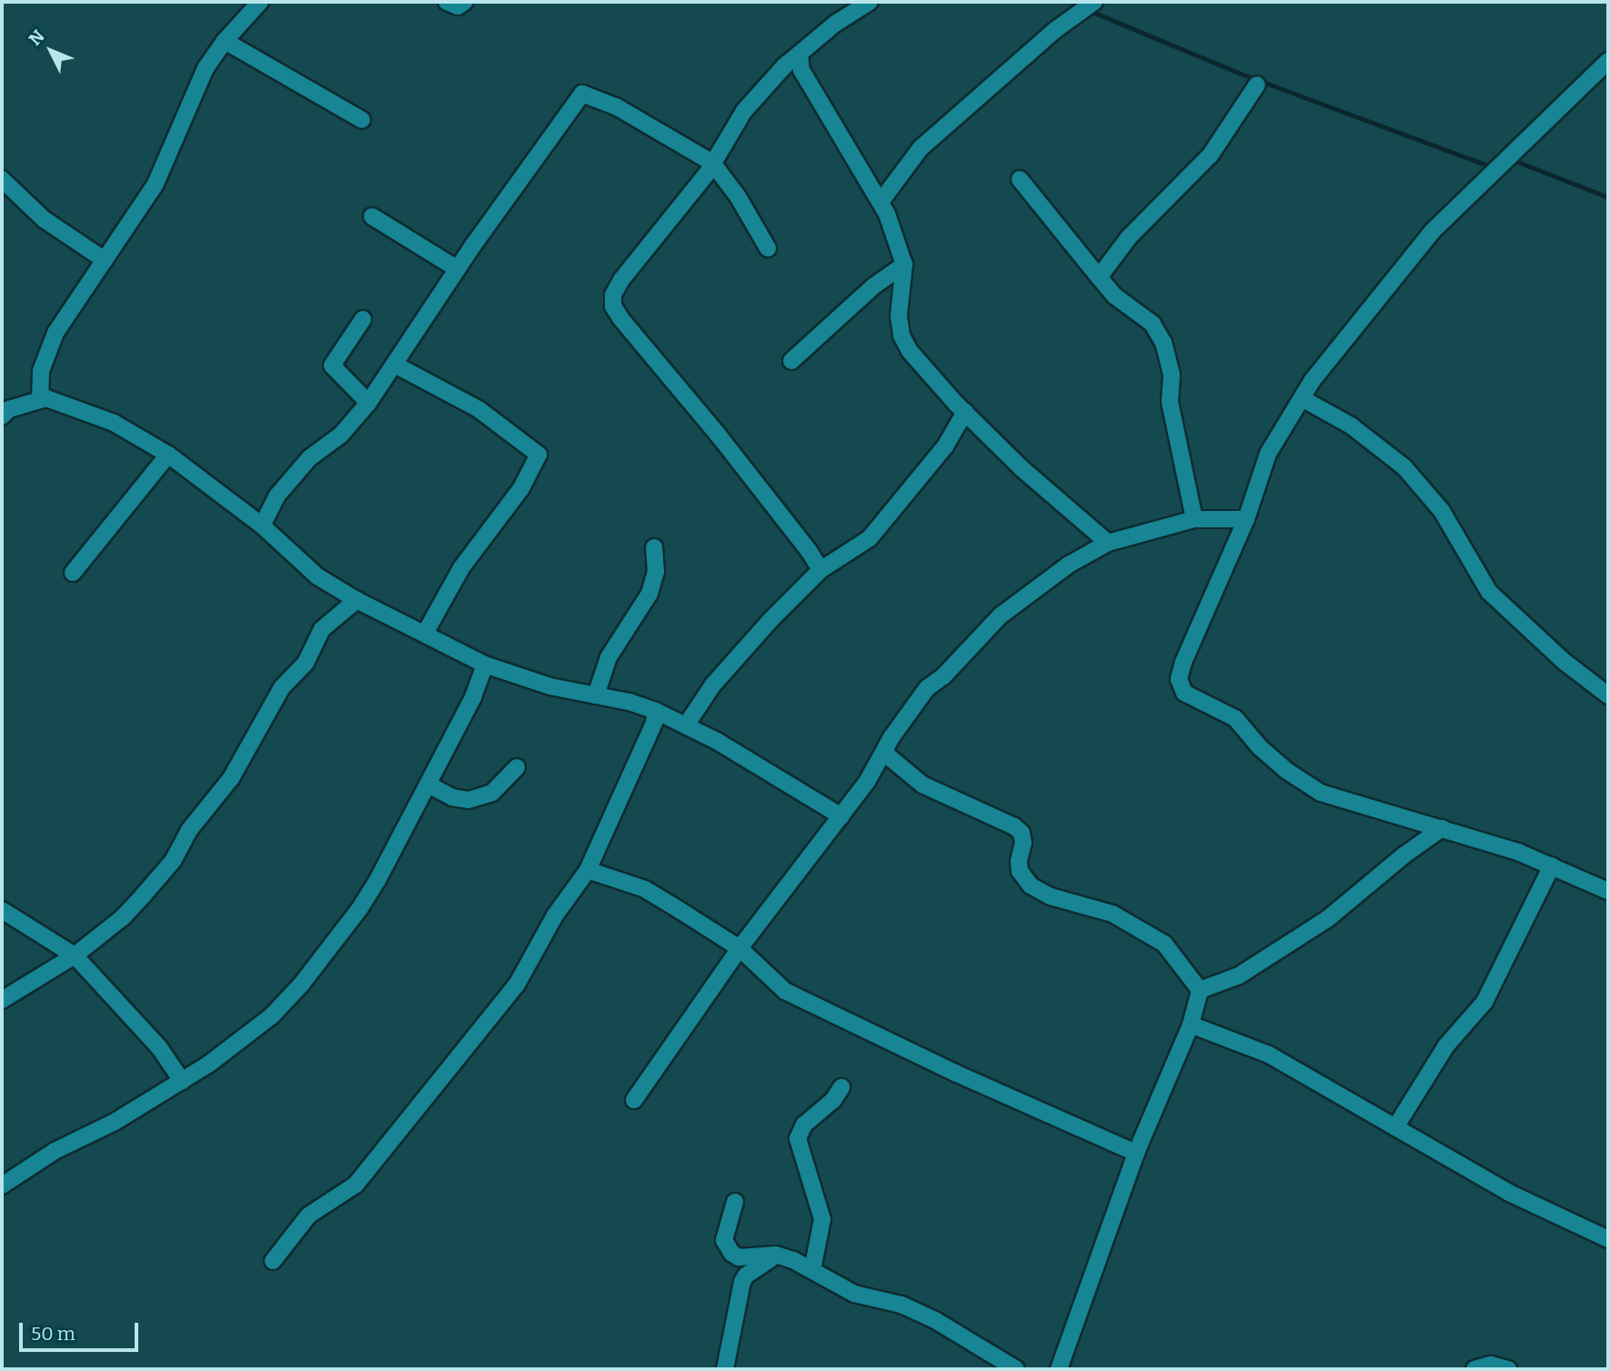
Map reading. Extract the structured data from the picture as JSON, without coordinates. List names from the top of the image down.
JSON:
{
  "scale_bar": "50 m",
  "north": "top left"
}
